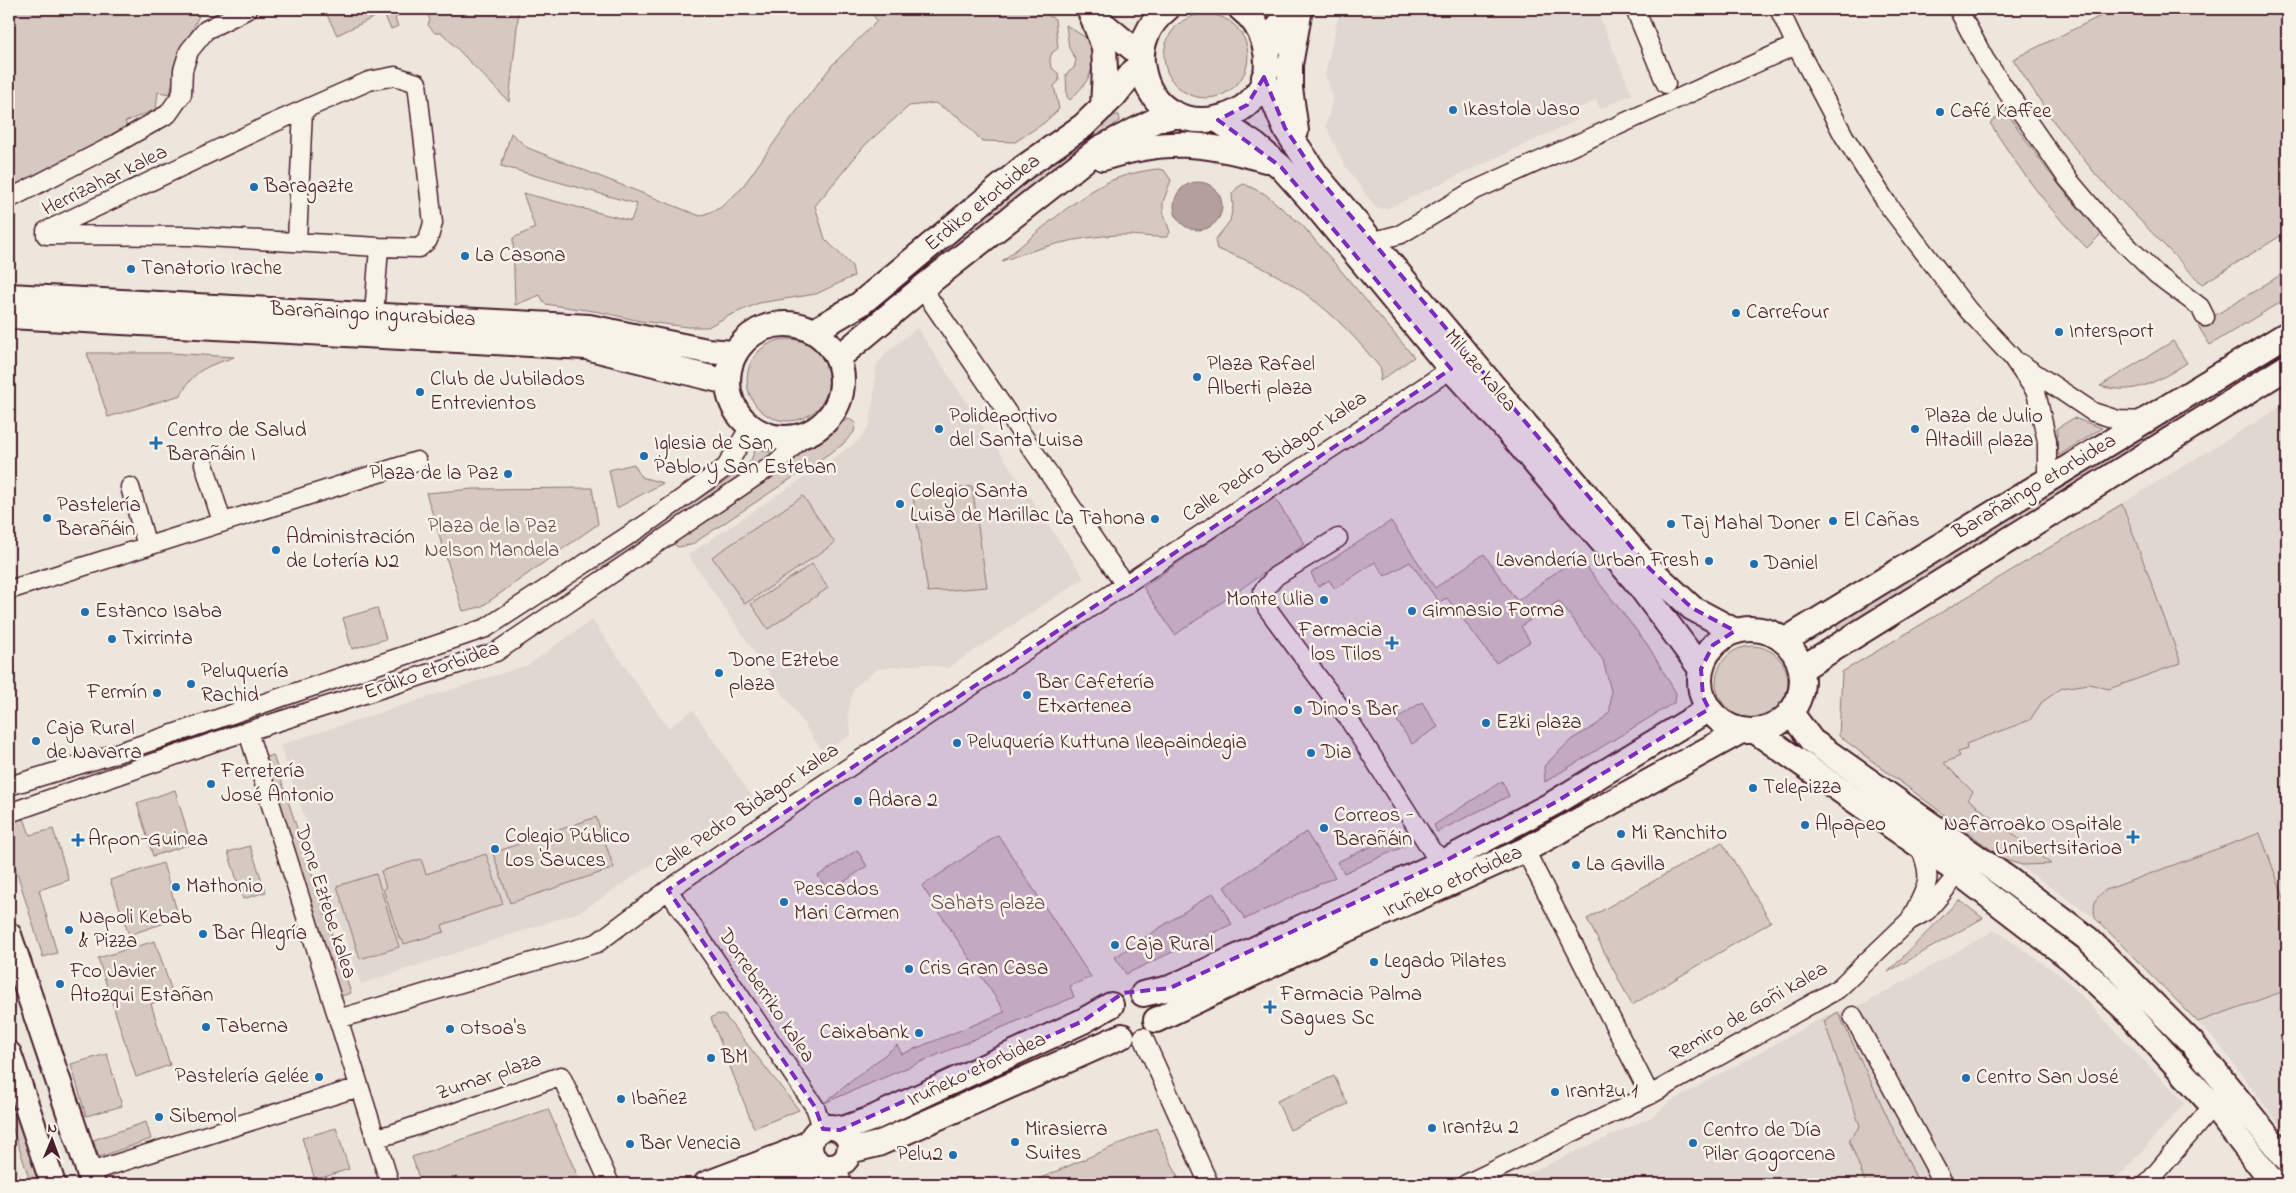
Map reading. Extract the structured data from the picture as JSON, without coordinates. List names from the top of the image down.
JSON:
{
  "streets": {
    "main road": [
      "Erdiko etorbidea",
      "Barañaingo ingurabidea",
      "Miluze kalea",
      "Barañaingo etorbidea",
      "Iruñeko etorbidea"
    ],
    "street": [
      "Herrizahar kalea",
      "Calle Pedro Bidagor kalea",
      "Done Eztebe kalea",
      "Dorreberriko kalea",
      "Remiro de Goñi kalea",
      "Zumar plaza"
    ]
  },
  "crossings": [
    ["Erdiko etorbidea", "Barañaingo ingurabidea"],
    ["Erdiko etorbidea", "Done Eztebe kalea"],
    ["Miluze kalea", "Calle Pedro Bidagor kalea"],
    ["Miluze kalea", "Barañaingo etorbidea"],
    ["Miluze kalea", "Iruñeko etorbidea"],
    ["Calle Pedro Bidagor kalea", "Done Eztebe kalea"],
    ["Calle Pedro Bidagor kalea", "Dorreberriko kalea"],
    ["Barañaingo etorbidea", "Iruñeko etorbidea"],
    ["Iruñeko etorbidea", "Dorreberriko kalea"],
    ["Done Eztebe kalea", "Zumar plaza"]
  ],
  "parks": ["Plaza de la Paz Nelson Mandela", "Sahats plaza"],
  "places": {
    "other": [
      "Ikastola Jaso",
      "Café Kaffee",
      "Baragazte",
      "La Casona",
      "Tanatorio Irache",
      "Carrefour",
      "Intersport",
      "Plaza Rafael Alberti plaza",
      "Club de Jubilados Entrevientos",
      "Polideportivo del Santa Luisa",
      "Plaza de Julio Altadill plaza",
      "Iglesia de San Pablo y San Esteban",
      "Plaza de la Paz",
      "Colegio Santa Luisa de Marillac",
      "Pastelería Barañáin",
      "La Tahona",
      "El Cañas",
      "Taj Mahal Doner",
      "Administración de Lotería N2",
      "Lavandería Urban Fresh",
      "Daniel",
      "Monte Ulia",
      "Gimnasio Forma",
      "Estanco Isaba",
      "Txirrinta",
      "Done Eztebe plaza",
      "Peluquería Rachid",
      "Fermín",
      "Bar Cafetería Etxartenea",
      "Dino's Bar",
      "Ezki plaza",
      "Caja Rural de Navarra",
      "Peluquería Kuttuna Ileapaindegia",
      "Dia",
      "Ferretería José Antonio",
      "Telepizza",
      "Adara 2",
      "Alpapeo",
      "Correos - Barañáin",
      "Mi Ranchito",
      "Colegio Público Los Sauces",
      "La Gavilla",
      "Mathonio",
      "Pescados Mari Carmen",
      "Napoli Kebab & Pizza",
      "Bar Alegría",
      "Caja Rural",
      "Legado Pilates",
      "Cris Gran Casa",
      "Fco Javier Atozqui Estañan",
      "Taberna",
      "Otsoa's",
      "Caixabank",
      "BM",
      "Pastelería Gelée",
      "Centro San José",
      "Irantzu 1",
      "Ibañez",
      "Sibemol",
      "Irantzu 2",
      "Mirasierra Suites",
      "Centro de Día Pilar Gogorcena",
      "Bar Venecia",
      "Pelu2"
    ],
    "health": [
      "Centro de Salud Barañáin I",
      "Farmacia los Tilos",
      "Nafarroako Ospitale Unibertsitarioa",
      "Arpon-Guinea",
      "Farmacia Palma Sagues Sc"
    ]
  },
  "north": "top"
}
